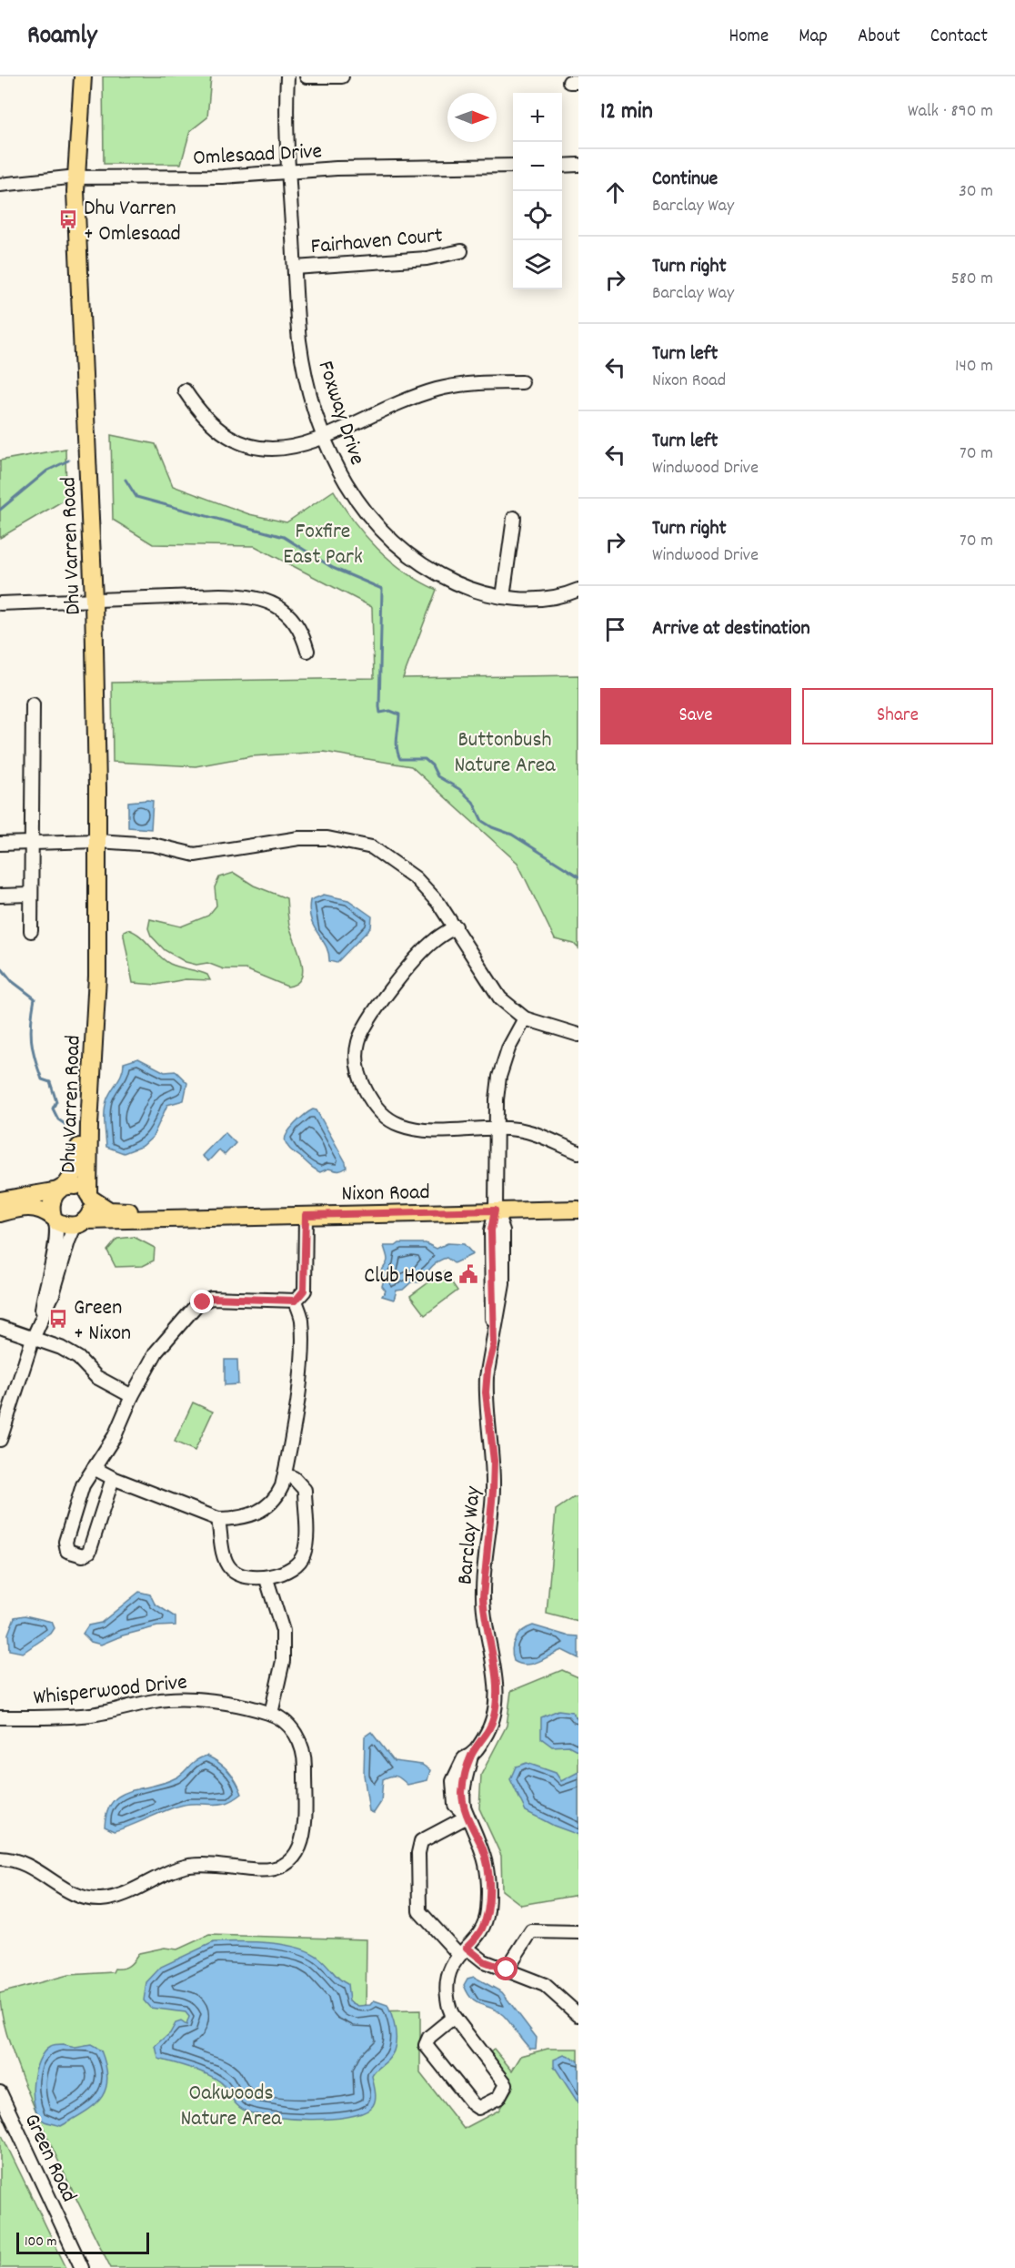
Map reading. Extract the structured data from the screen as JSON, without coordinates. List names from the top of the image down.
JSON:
{
  "streets": {
    "main road": ["Dhu Varren Road", "Nixon Road"],
    "street": [
      "Omlesaad Drive",
      "Fairhaven Court",
      "Foxway Drive",
      "Barclay Way",
      "Whisperwood Drive",
      "Green Road"
    ]
  },
  "crossings": [
    ["Omlesaad Drive", "Foxway Drive"],
    ["Omlesaad Drive", "Dhu Varren Road"],
    ["Fairhaven Court", "Foxway Drive"],
    ["Dhu Varren Road", "Nixon Road"],
    ["Nixon Road", "Barclay Way"]
  ],
  "parks": ["Foxfire East Park", "Buttonbush Nature Area", "Oakwoods Nature Area"],
  "places": {
    "bus stop": ["Dhu Varren + Omlesaad", "Green + Nixon"],
    "public building": ["Club House"]
  },
  "scale_bar": "100 m",
  "north": "right",
  "page": {
    "header": "Roamly",
    "nav": [
      "Home",
      "Map",
      "About",
      "Contact"
    ],
    "heading": ["12 min", "Walk · 890 m"],
    "map_buttons": ["+", "−"],
    "list": [
      ["Continue", "Barclay Way", "30 m"],
      ["Turn right", "Barclay Way", "580 m"],
      ["Turn left", "Nixon Road", "140 m"],
      ["Turn left", "Windwood Drive", "70 m"],
      ["Turn right", "Windwood Drive", "70 m"],
      "Arrive at destination"
    ],
    "buttons": ["Save", "Share"],
    "scale": "100 m"
  }
}
